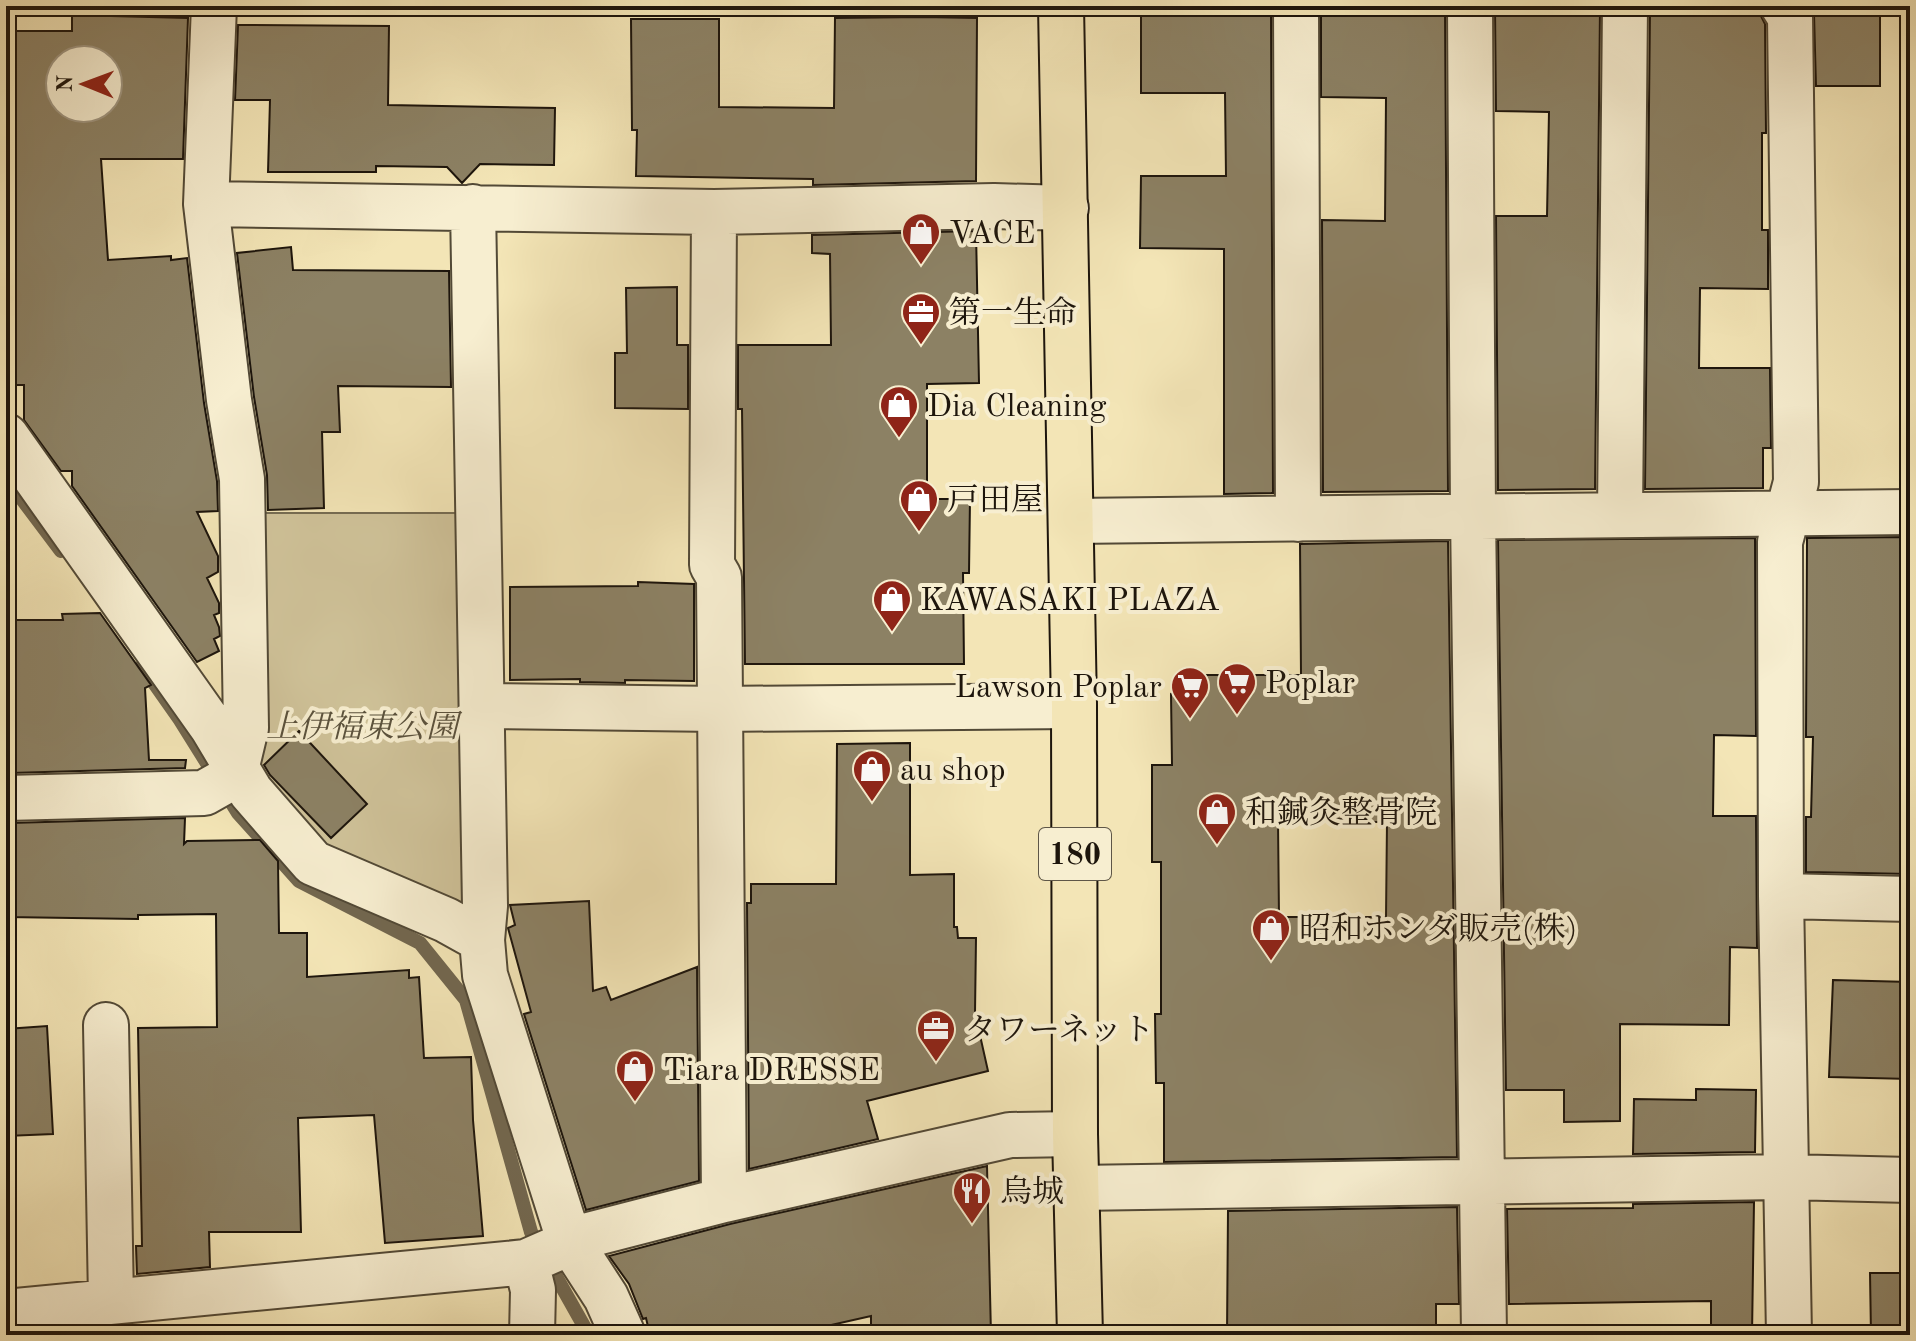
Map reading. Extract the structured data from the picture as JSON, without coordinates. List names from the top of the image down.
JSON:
{
  "streets": {
    "highway": ["180"]
  },
  "parks": ["上伊福東公園"],
  "places": {
    "shop": [
      "VACE",
      "Dia Cleaning",
      "戸田屋",
      "KAWASAKI PLAZA",
      "au shop",
      "和鍼灸整骨院",
      "昭和ホンダ販売(株)",
      "Tiara DRESSE"
    ],
    "office": ["第一生命", "タワーネット"],
    "supermarket": ["Poplar", "Lawson Poplar"],
    "restaurant": ["烏城"]
  },
  "north": "left"
}
